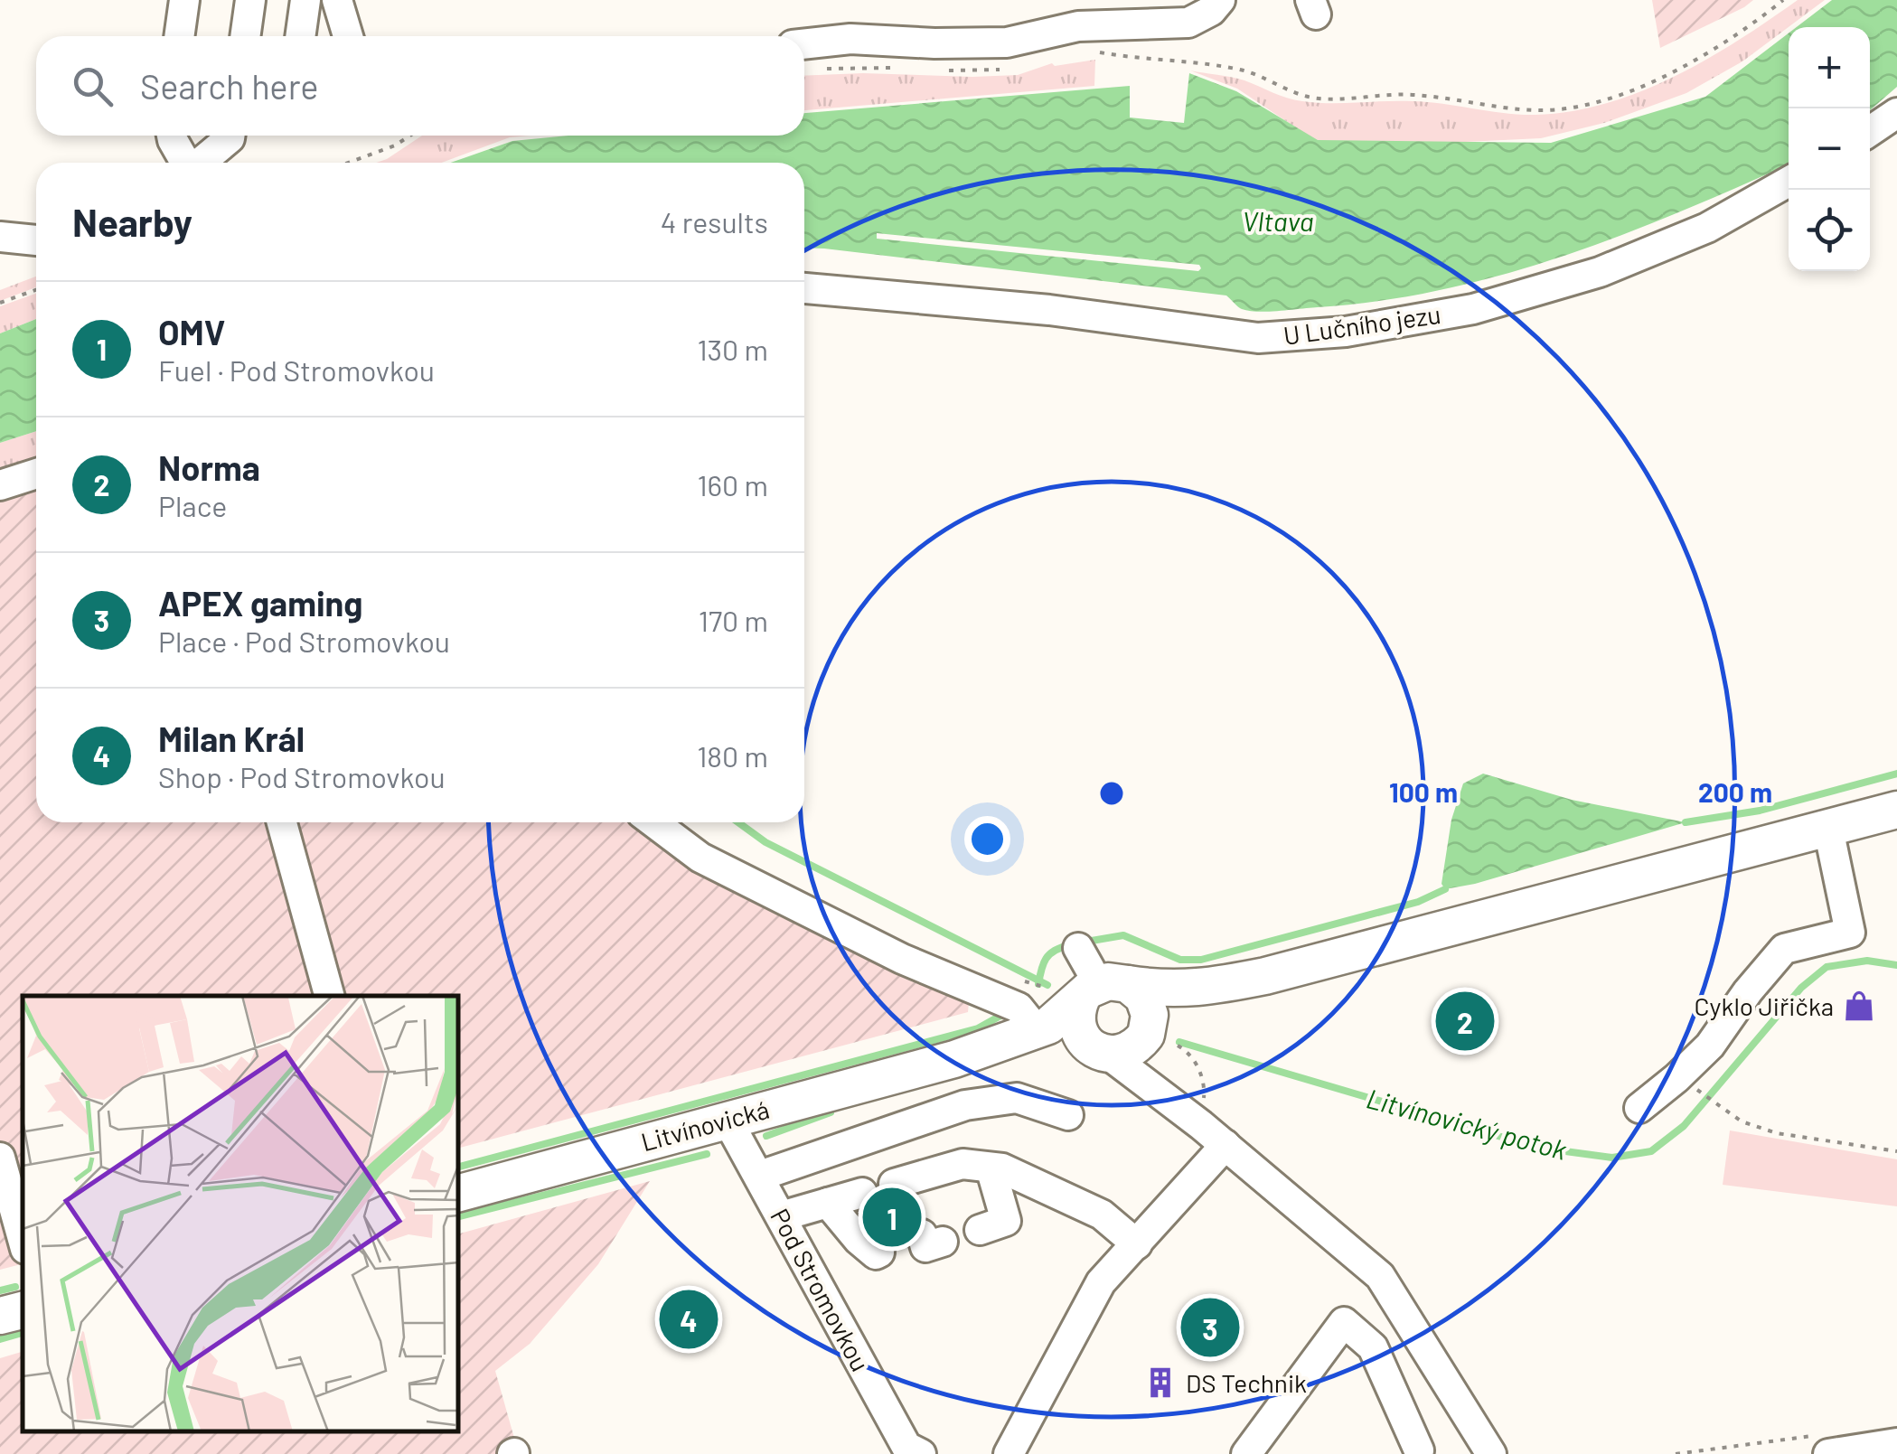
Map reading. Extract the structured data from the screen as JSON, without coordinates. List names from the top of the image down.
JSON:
{
  "streets": {
    "main road": ["Litvínovická"],
    "street": ["U Lučního jezu", "Pod Stromovkou"]
  },
  "crossings": [
    ["Litvínovická", "Pod Stromovkou"]
  ],
  "water": ["Vltava", "Litvínovický potok"],
  "places": {
    "shop": ["Cyklo Jiřička"],
    "building": ["DS Technik"]
  },
  "page": {
    "map_buttons": ["+", "−"],
    "search": "Search here",
    "heading": ["Nearby", "4 results"],
    "list": [
      {
        "mark": "1",
        "name": "OMV",
        "note": "Fuel · Pod Stromovkou",
        "value": "130 m"
      },
      {
        "mark": "2",
        "name": "Norma",
        "note": "Place",
        "value": "160 m"
      },
      {
        "mark": "3",
        "name": "APEX gaming",
        "note": "Place · Pod Stromovkou",
        "value": "170 m"
      },
      {
        "mark": "4",
        "name": "Milan Král",
        "note": "Shop · Pod Stromovkou",
        "value": "180 m"
      }
    ],
    "pins": [
      "2",
      "1",
      "4",
      "3"
    ]
  },
  "rings": ["100 m", "200 m"]
}
